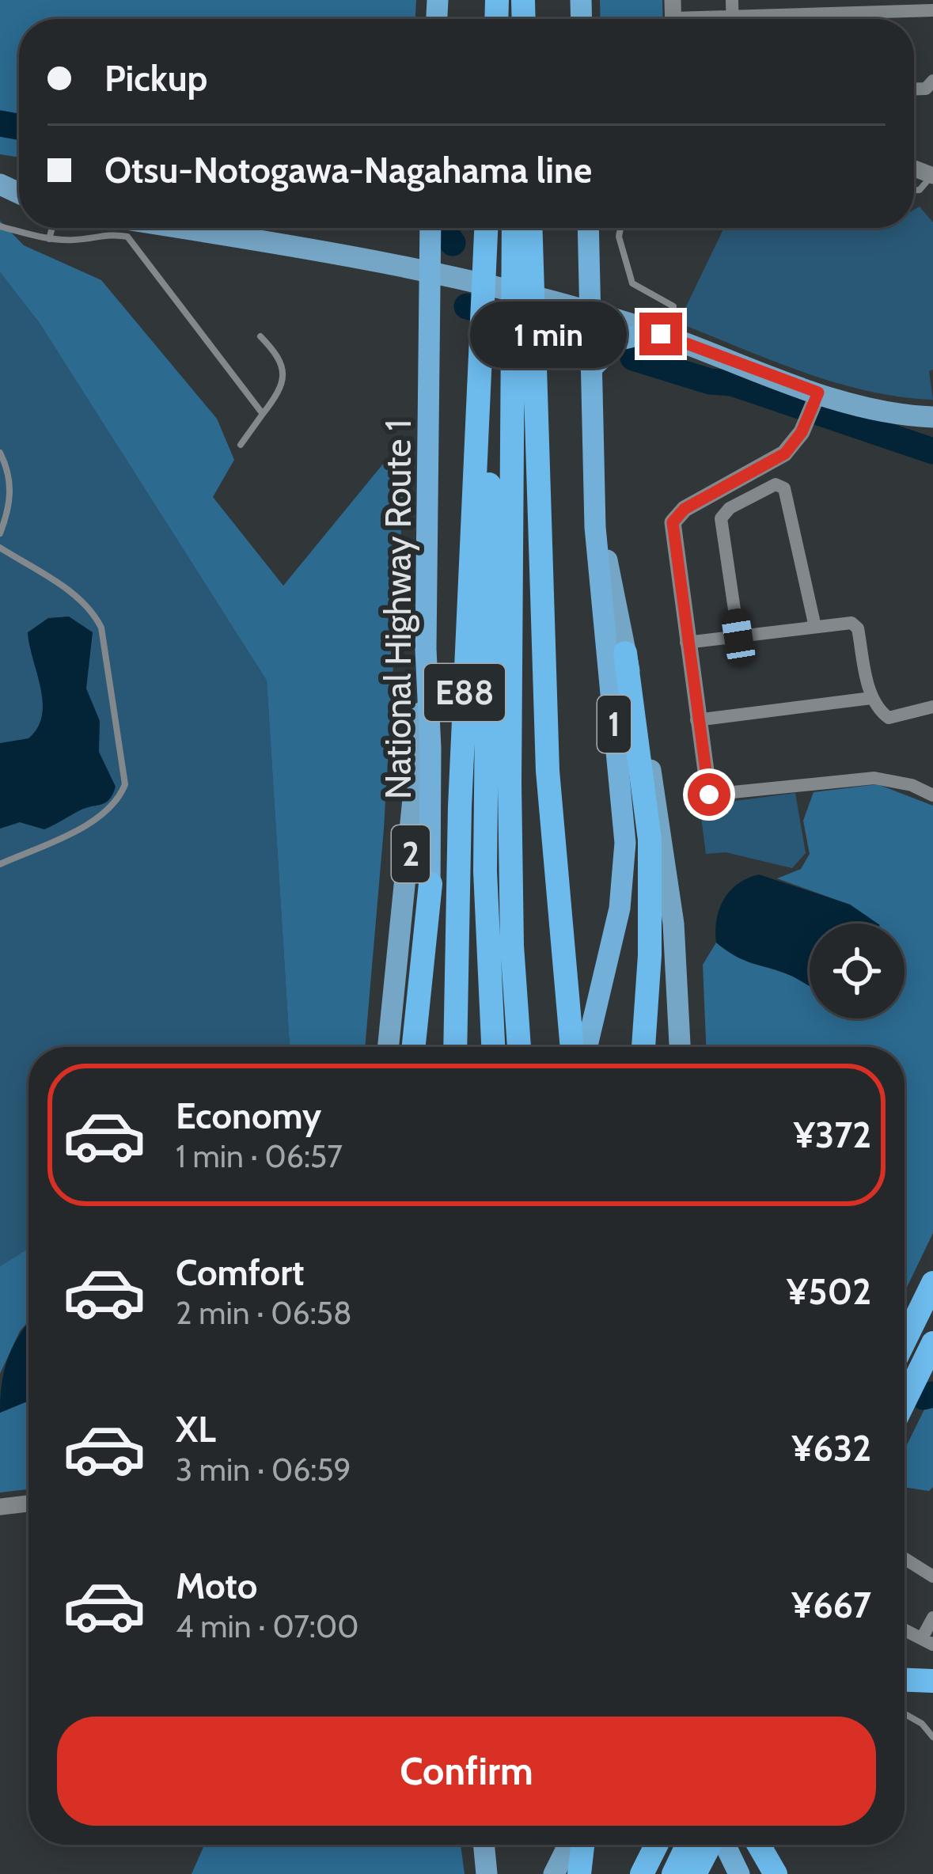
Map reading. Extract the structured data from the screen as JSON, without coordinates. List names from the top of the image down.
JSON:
{
  "streets": {
    "highway": ["National Highway Route 1", "E88", "1"],
    "main road": ["2"]
  },
  "crossings": [
    ["National Highway Route 1", "2"]
  ],
  "page": {
    "banner": ["Pickup", "Otsu-Notogawa-Nagahama line"],
    "bubble": "1 min",
    "list": [
      {
        "name": "Economy",
        "note": "1 min · 06:57",
        "value": "¥372"
      },
      {
        "name": "Comfort",
        "note": "2 min · 06:58",
        "value": "¥502"
      },
      {
        "name": "XL",
        "note": "3 min · 06:59",
        "value": "¥632"
      },
      {
        "name": "Moto",
        "note": "4 min · 07:00",
        "value": "¥667"
      }
    ],
    "buttons": "Confirm"
  }
}
